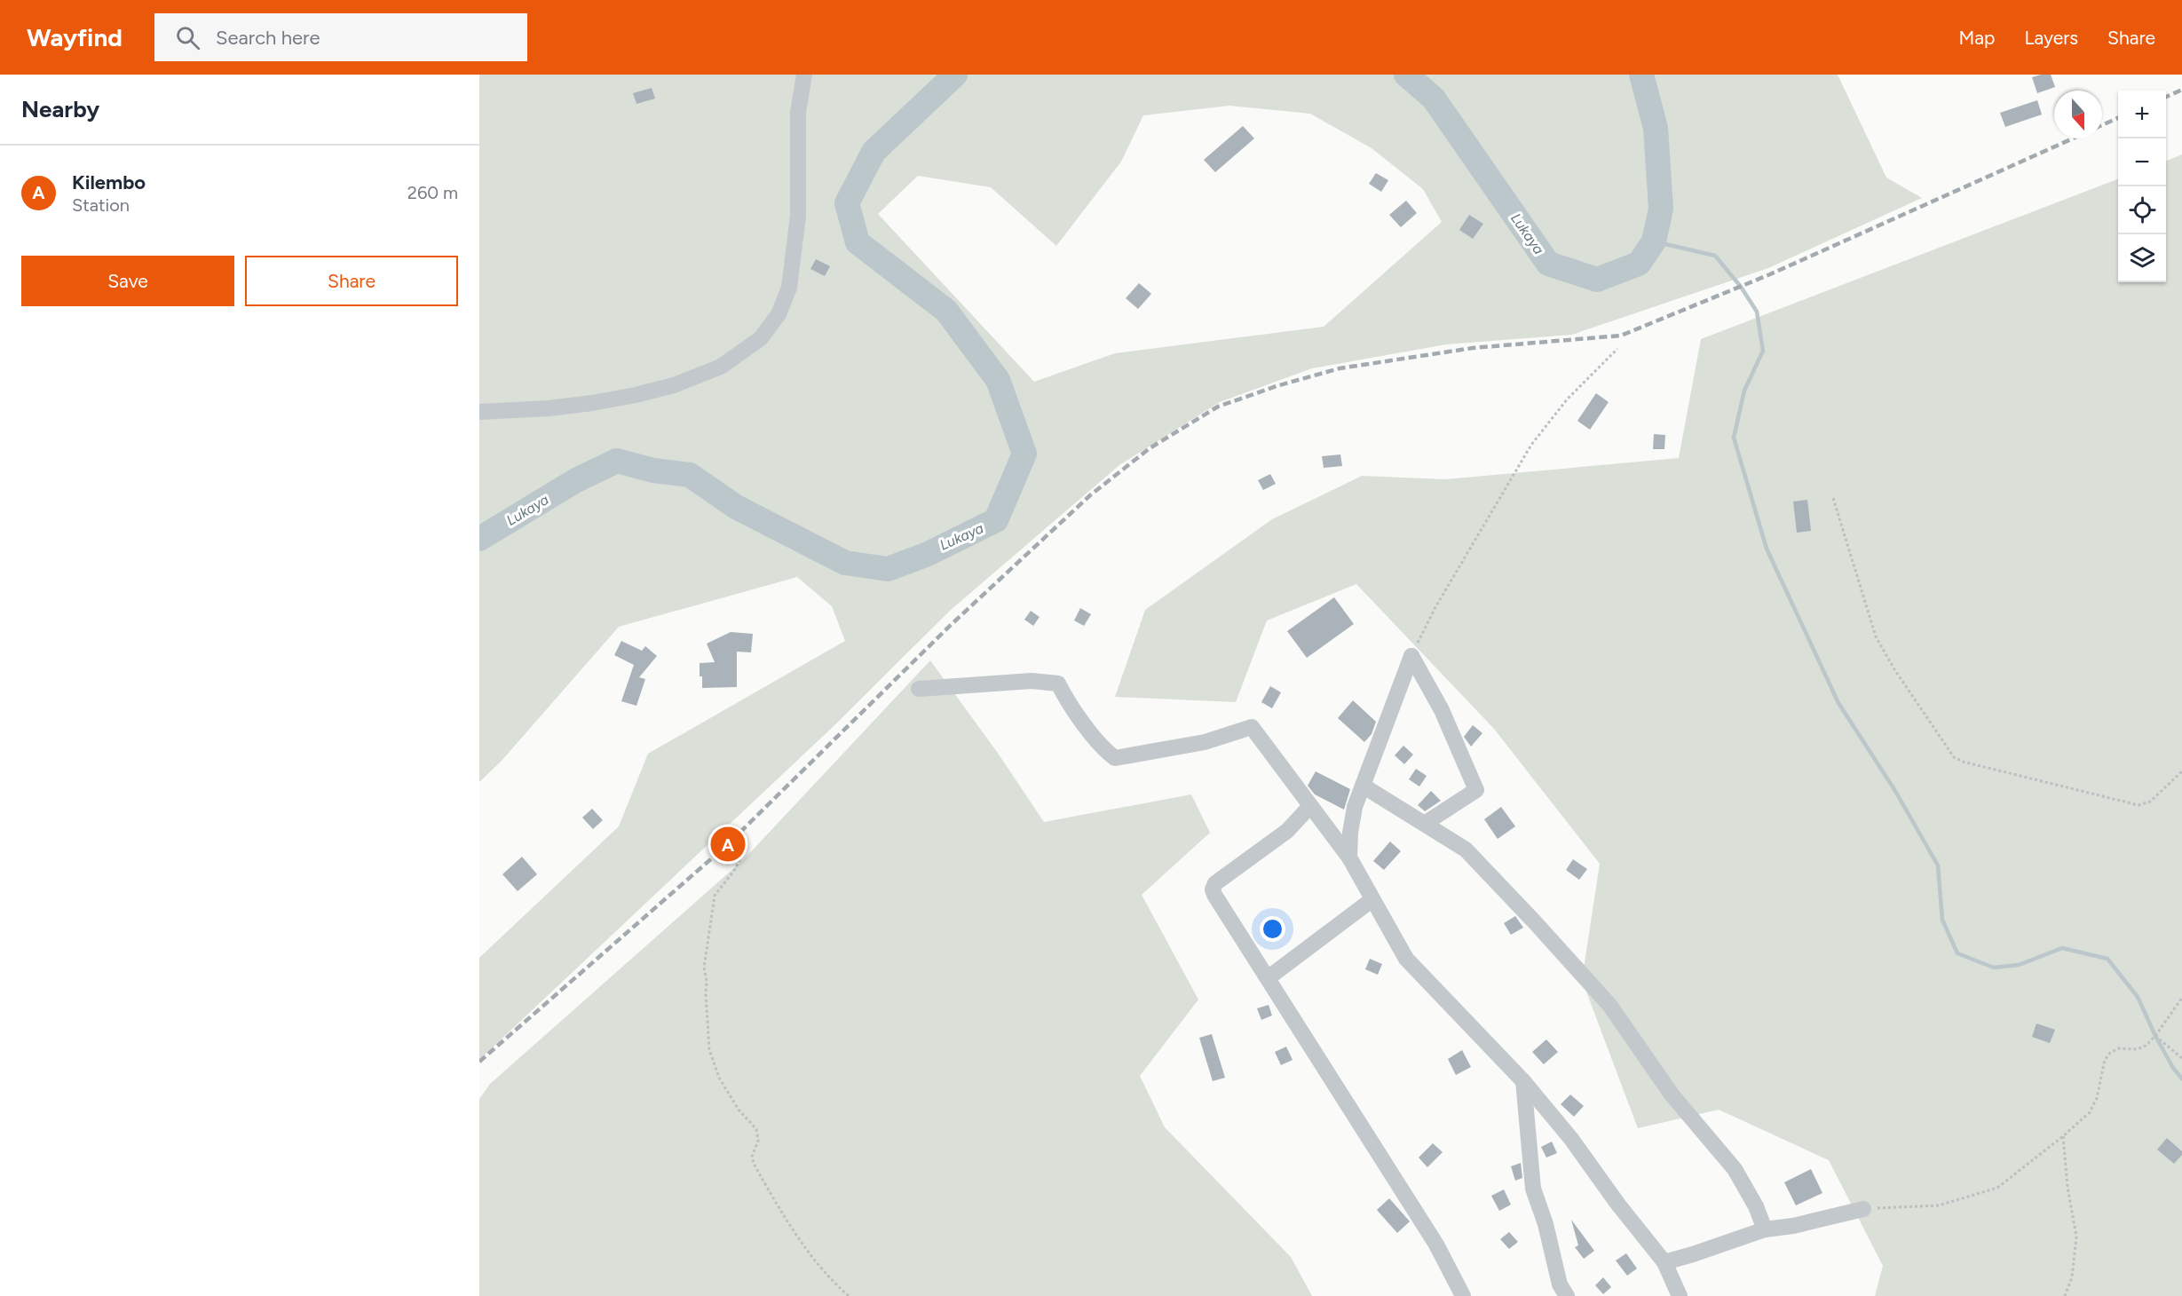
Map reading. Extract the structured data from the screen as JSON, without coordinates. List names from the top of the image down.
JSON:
{
  "water": ["Lukaya"],
  "north": "bottom",
  "page": {
    "header": "Wayfind",
    "search": "Search here",
    "nav": ["Map", "Layers", "Share"],
    "heading": "Nearby",
    "map_buttons": ["+", "−"],
    "list": [
      {
        "mark": "A",
        "name": "Kilembo",
        "note": "Station",
        "value": "260 m"
      }
    ],
    "buttons": ["Save", "Share"],
    "pins": "A"
  }
}
